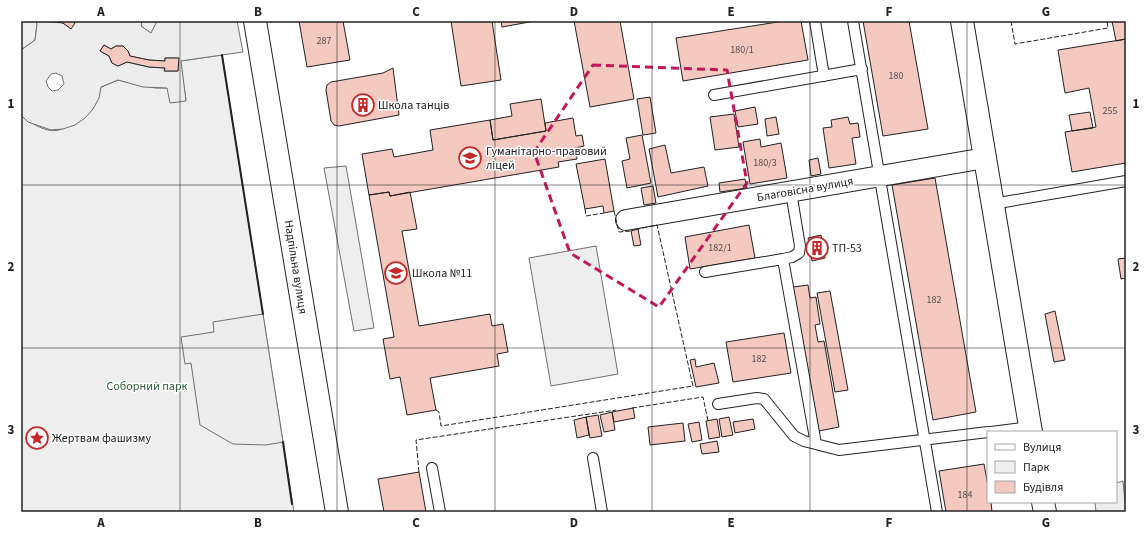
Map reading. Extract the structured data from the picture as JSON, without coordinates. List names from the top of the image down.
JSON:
{
  "streets": {
    "main road": ["Надпільна вулиця"],
    "street": ["Благовісна вулиця"]
  },
  "parks": ["Соборний парк"],
  "places": {
    "building": ["Школа танців", "ТП-53"],
    "school or university": ["Гуманітарно-правовий ліцей", "Школа №11"],
    "place": ["Жертвам фашизму"]
  },
  "house_numbers": [
    "287",
    "180/1",
    "180",
    "255",
    "180/3",
    "182/1",
    "182",
    "182",
    "184"
  ],
  "legend": ["Вулиця", "Парк", "Будівля"],
  "grid": {
    "columns": [
      "A",
      "B",
      "C",
      "D",
      "E",
      "F",
      "G"
    ],
    "rows": ["1", "2", "3"]
  }
}
